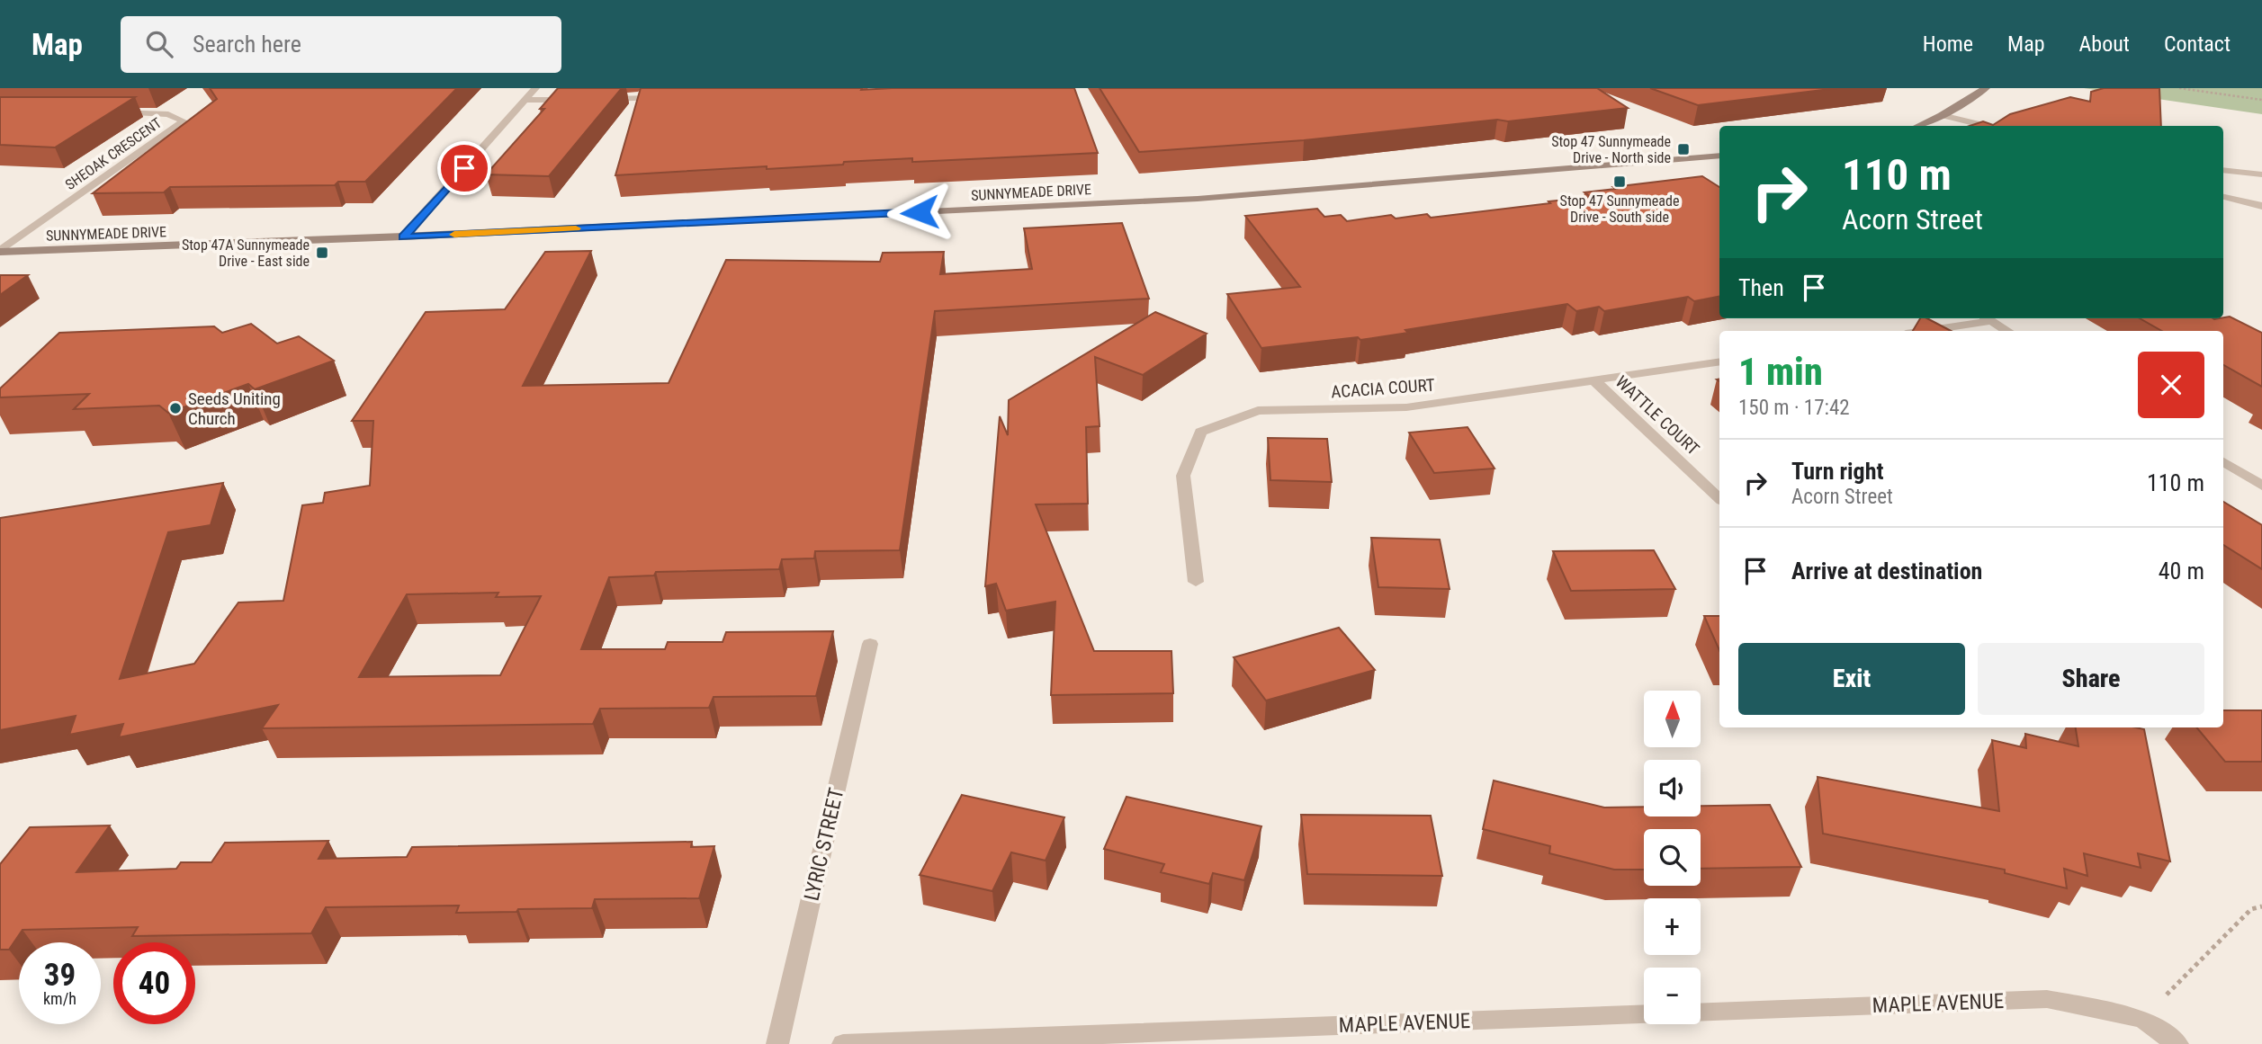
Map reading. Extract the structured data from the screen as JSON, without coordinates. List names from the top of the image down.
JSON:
{
  "streets": {
    "street": [
      "SHEOAK CRESCENT",
      "SUNNYMEADE DRIVE",
      "ACACIA COURT",
      "WATTLE COURT",
      "LYRIC STREET",
      "MAPLE AVENUE"
    ]
  },
  "crossings": [
    ["SHEOAK CRESCENT", "SUNNYMEADE DRIVE"],
    ["ACACIA COURT", "WATTLE COURT"]
  ],
  "places": {
    "transit": ["Stop 47 Sunnymeade Drive - North side", "Stop 47 Sunnymeade Drive - South side", "Stop 47A Sunnymeade Drive - East side"],
    "other": ["Seeds Uniting Church"]
  },
  "north": "top",
  "page": {
    "header": "Map",
    "search": "Search here",
    "nav": [
      "Home",
      "Map",
      "About",
      "Contact"
    ],
    "turn": ["110 m", "Acorn Street"],
    "then": "Then",
    "heading": ["1 min", "150 m · 17:42"],
    "list": [
      {
        "name": "Turn right",
        "note": "Acorn Street",
        "value": "110 m"
      },
      {
        "name": "Arrive at destination",
        "value": "40 m"
      }
    ],
    "buttons": ["Exit", "Share"],
    "map_buttons": ["+", "−"],
    "speed": "39 km/h",
    "limit": "40"
  }
}
